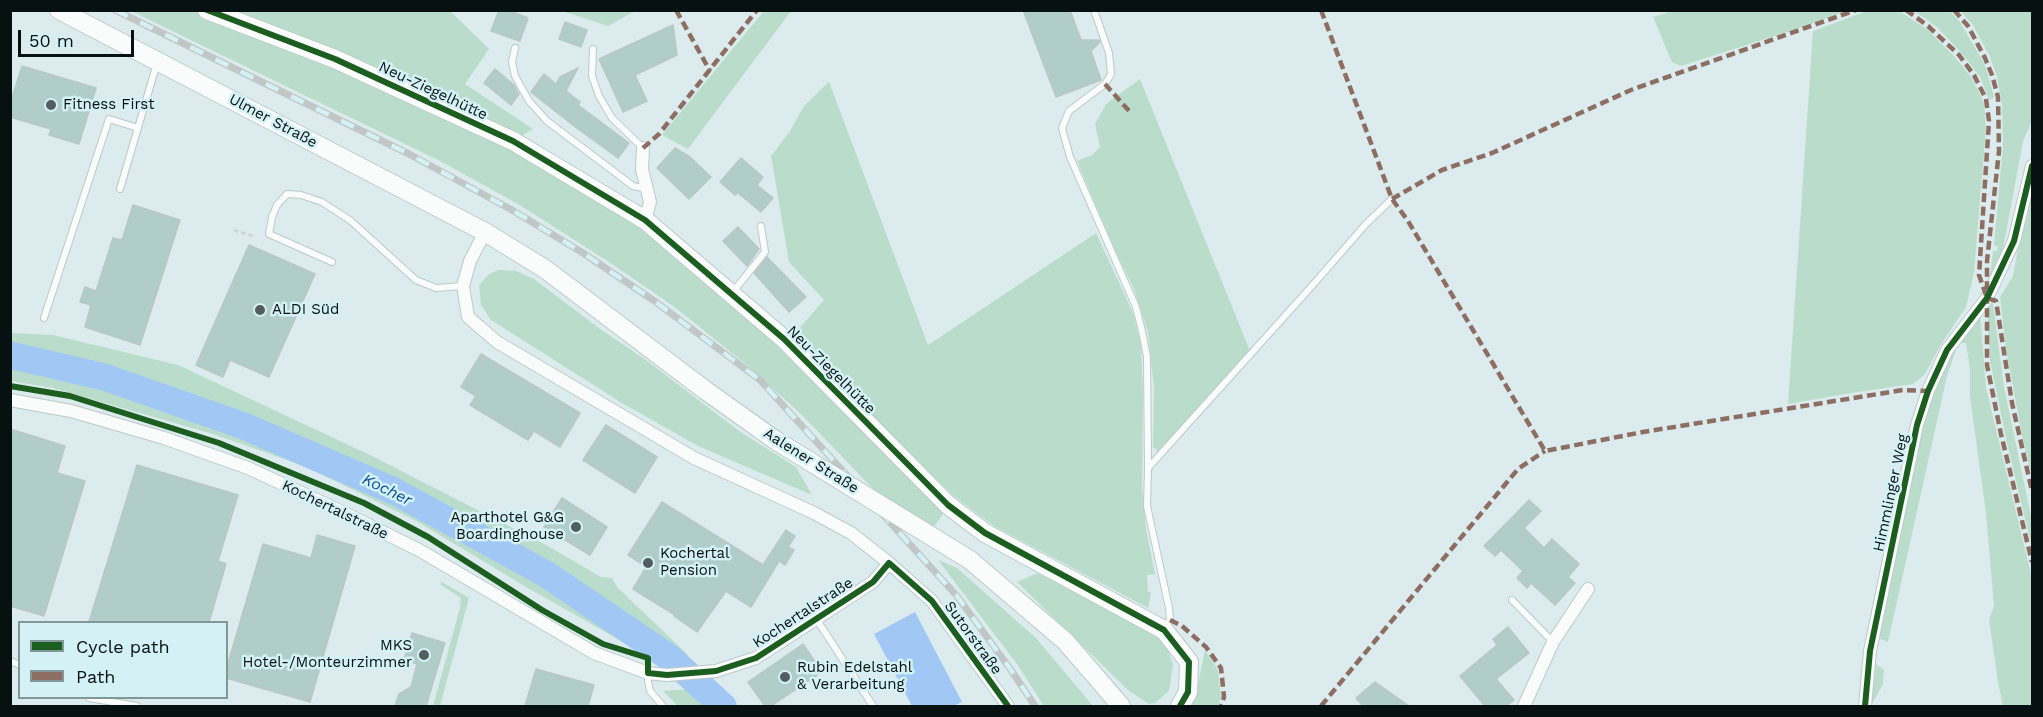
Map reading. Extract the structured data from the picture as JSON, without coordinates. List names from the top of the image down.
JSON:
{
  "streets": {
    "street": [
      "Neu-Ziegelhütte",
      "Ulmer Straße",
      "Aalener Straße",
      "Himmlinger Weg",
      "Kochertalstraße",
      "Sutorstraße"
    ]
  },
  "crossings": [
    ["Ulmer Straße", "Aalener Straße"],
    ["Kochertalstraße", "Sutorstraße"]
  ],
  "water": ["Kocher"],
  "places": [
    "Fitness First",
    "ALDI Süd",
    "Aparthotel G&G Boardinghouse",
    "Kochertal Pension",
    "MKS Hotel-/Monteurzimmer",
    "Rubin Edelstahl & Verarbeitung"
  ],
  "legend": ["Cycle path", "Path"],
  "scale_bar": "50 m"
}
